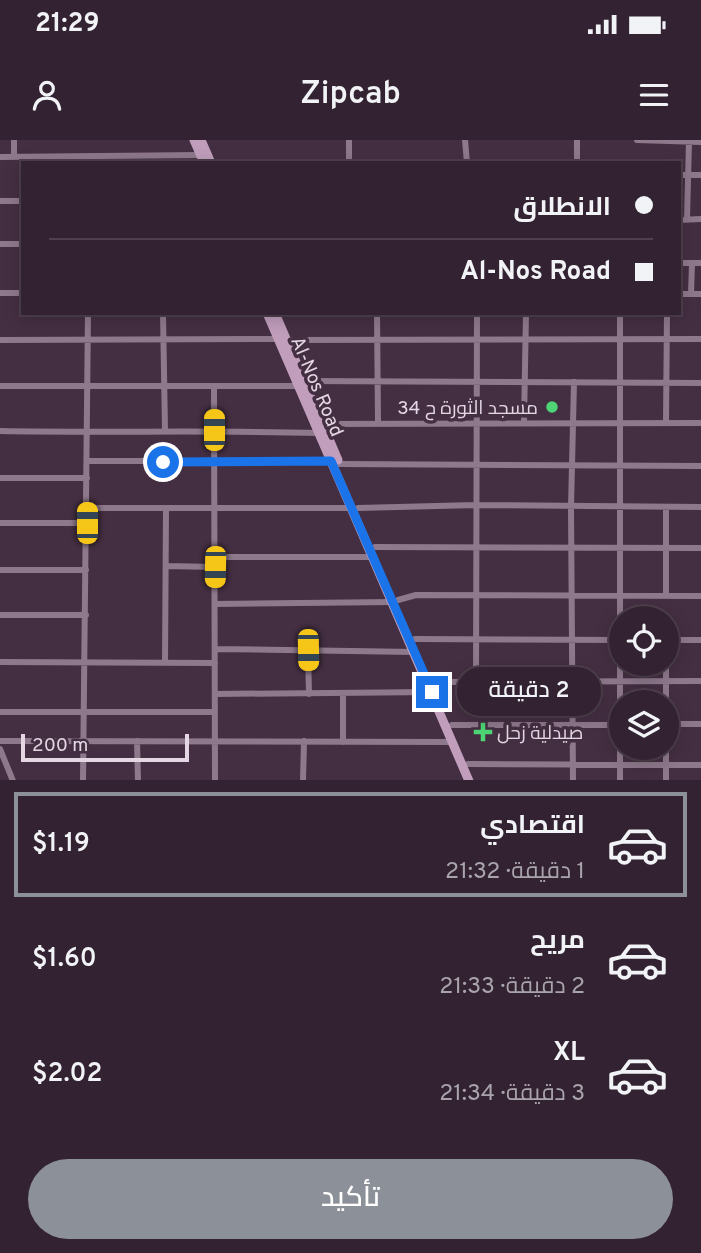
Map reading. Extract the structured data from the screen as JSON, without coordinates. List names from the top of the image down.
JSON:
{
  "streets": {
    "main road": ["Al-Nos Road"]
  },
  "places": {
    "other": ["مسجد الثورة ح 34"],
    "health": ["صيدلية زحل"]
  },
  "scale_bar": "200 m",
  "page": {
    "status": "21:29",
    "header": "Zipcab",
    "banner": ["الانطلاق", "Al-Nos Road"],
    "bubble": "2 دقيقة",
    "scale": "200 m",
    "list": [
      {
        "name": "اقتصادي",
        "note": "1 دقيقة · 21:32",
        "value": "$1.19"
      },
      {
        "name": "مريح",
        "note": "2 دقيقة · 21:33",
        "value": "$1.60"
      },
      {
        "name": "XL",
        "note": "3 دقيقة · 21:34",
        "value": "$2.02"
      }
    ],
    "buttons": "تأكيد"
  }
}
